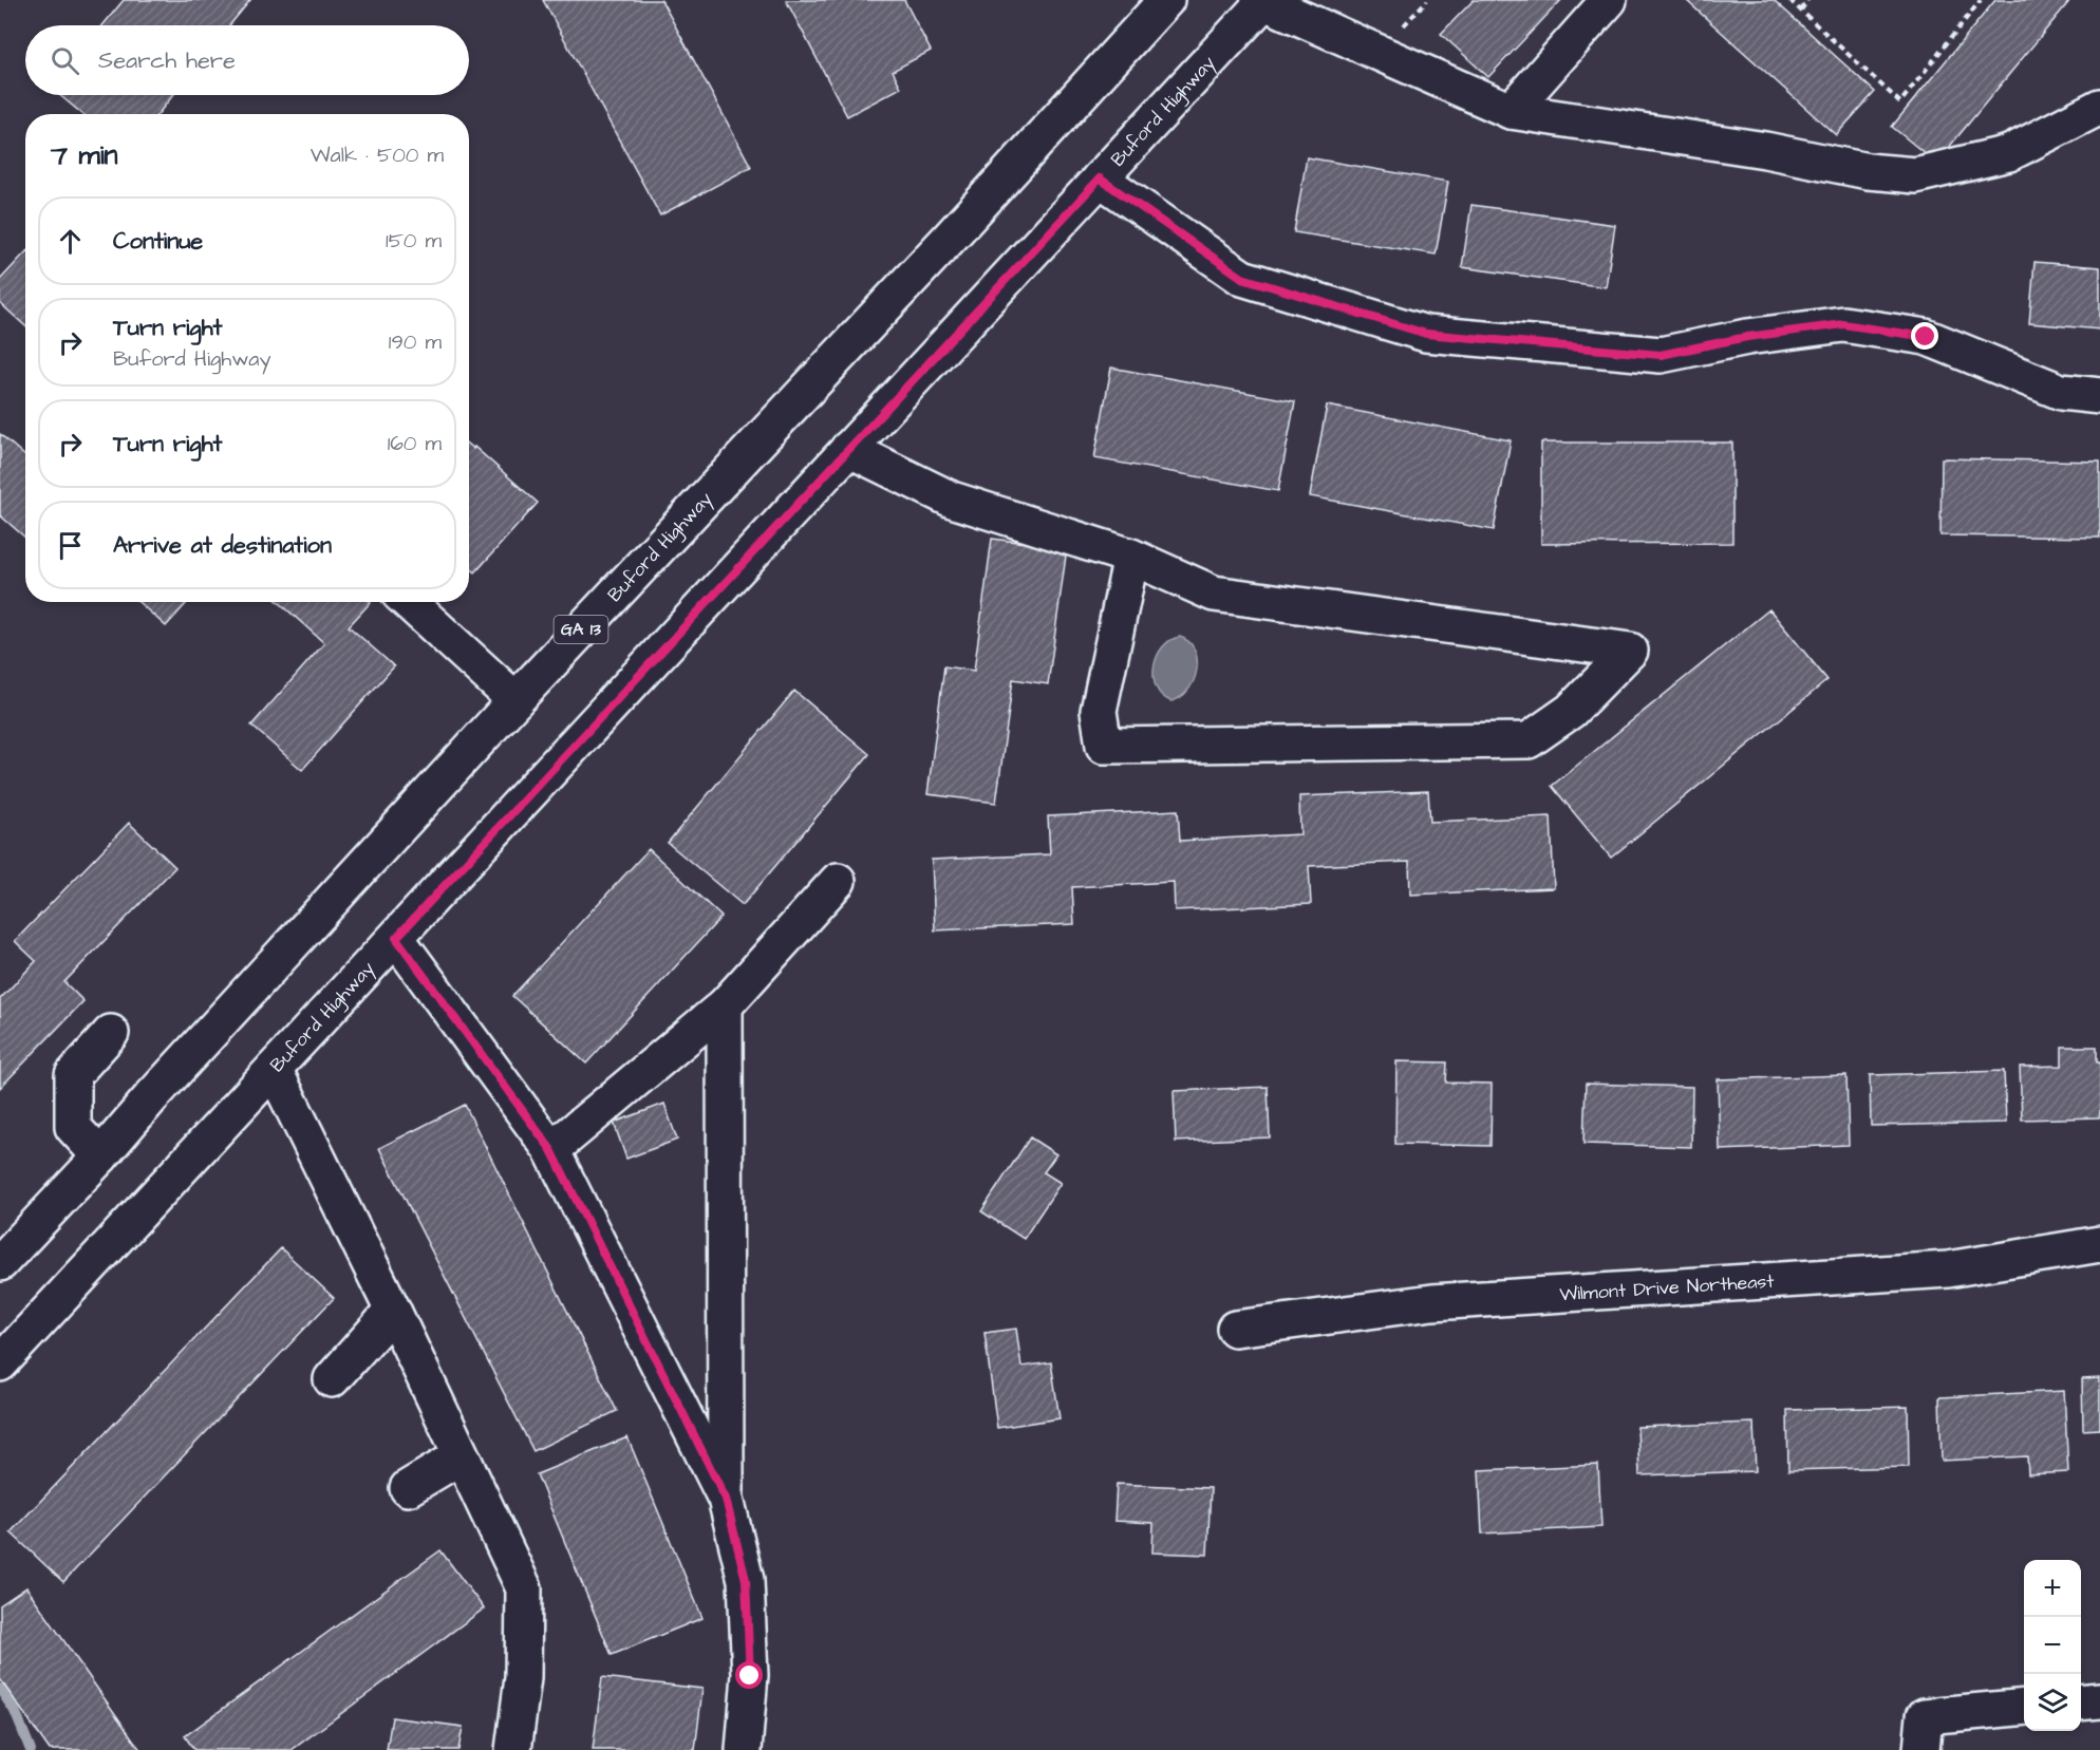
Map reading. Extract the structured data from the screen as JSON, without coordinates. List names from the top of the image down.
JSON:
{
  "streets": {
    "street": ["Buford Highway", "GA 13", "Wilmont Drive Northeast"]
  },
  "page": {
    "search": "Search here",
    "heading": ["7 min", "Walk · 500 m"],
    "list": [
      ["Continue", "150 m"],
      ["Turn right", "Buford Highway", "190 m"],
      ["Turn right", "160 m"],
      "Arrive at destination"
    ],
    "map_buttons": ["+", "−"]
  }
}
